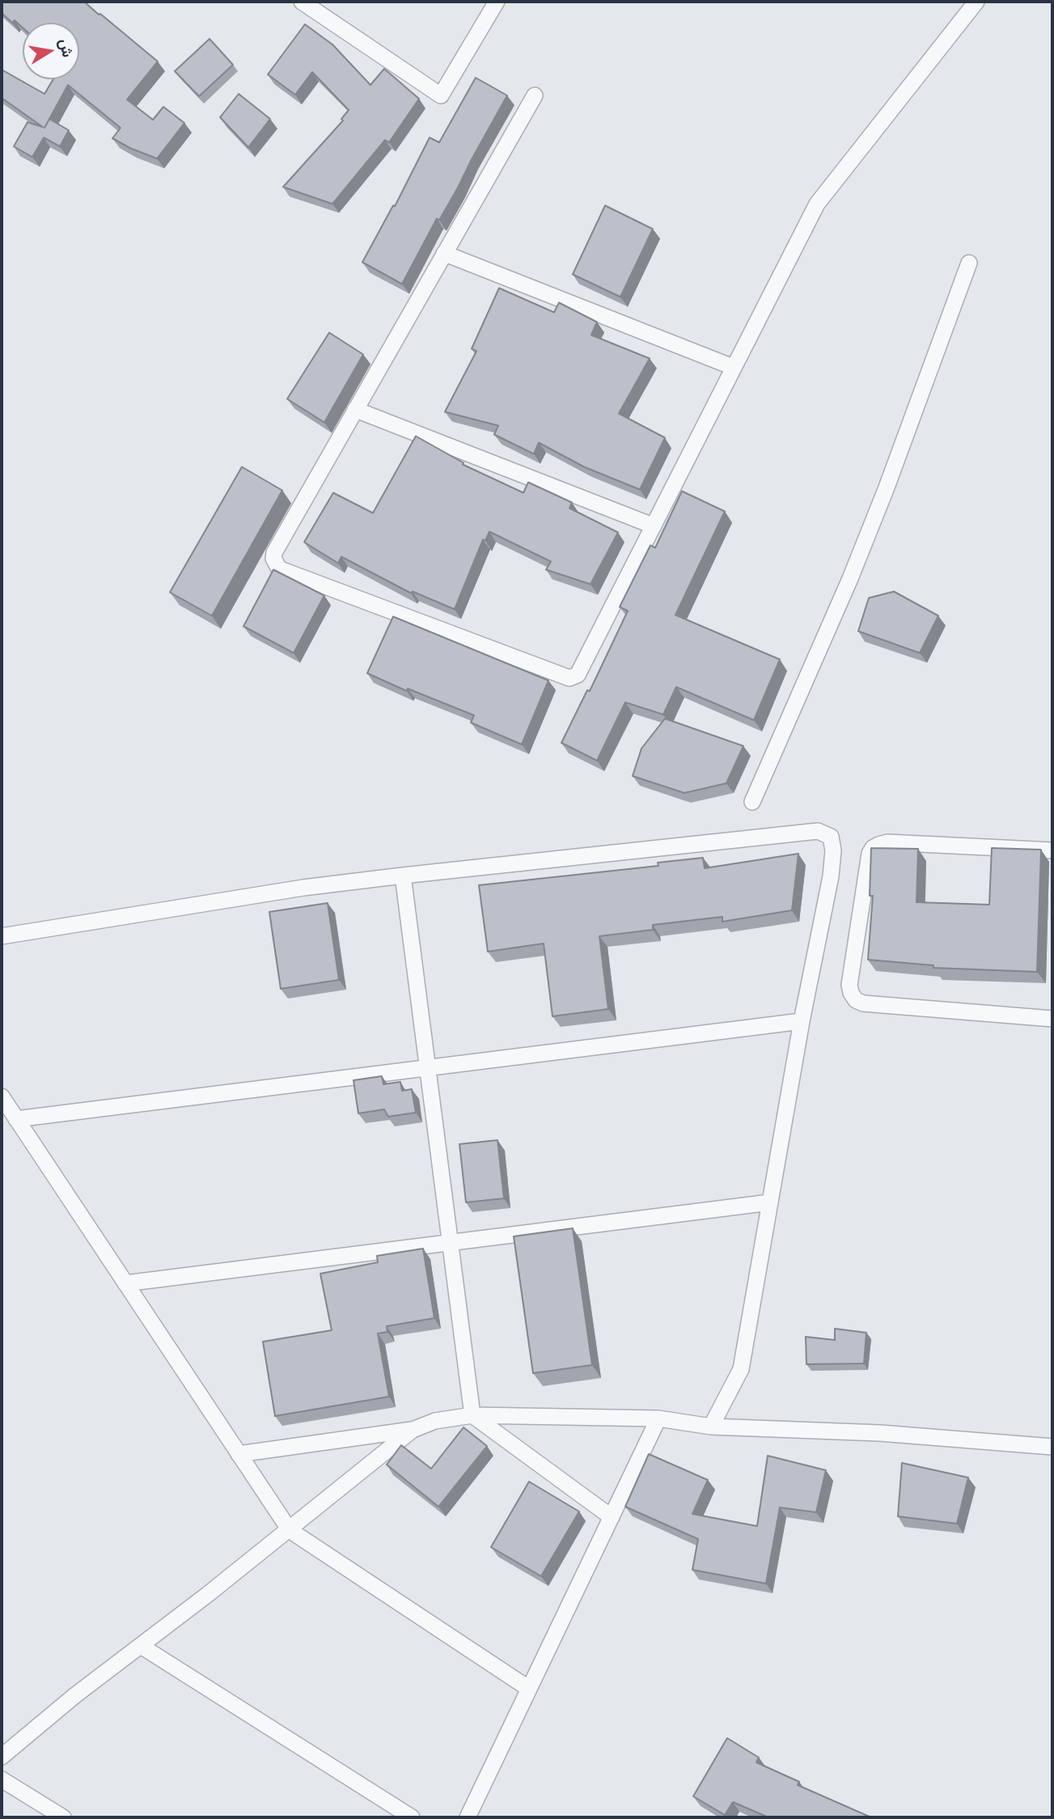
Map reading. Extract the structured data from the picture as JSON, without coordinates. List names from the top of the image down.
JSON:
{
  "north": "right"
}
